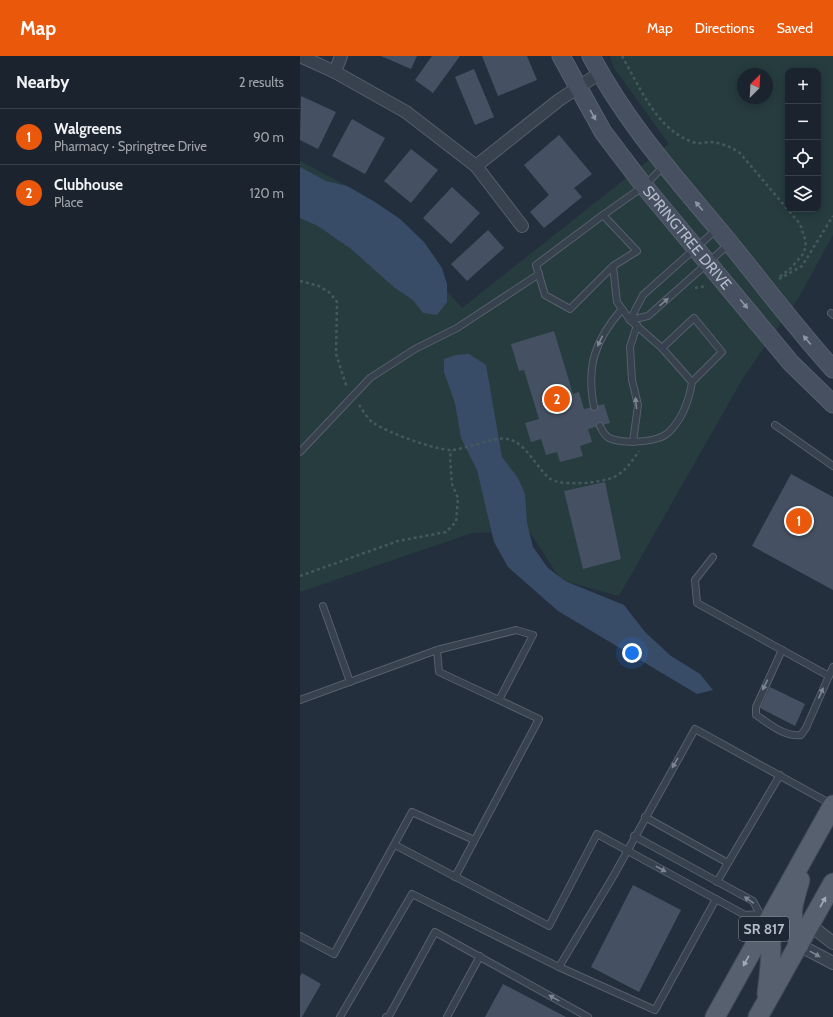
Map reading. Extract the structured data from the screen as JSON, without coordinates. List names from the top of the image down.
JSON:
{
  "streets": {
    "main road": ["SR 817"],
    "street": ["SPRINGTREE DRIVE"]
  },
  "north": "top right",
  "page": {
    "header": "Map",
    "nav": ["Map", "Directions", "Saved"],
    "heading": ["Nearby", "2 results"],
    "map_buttons": ["+", "−"],
    "list": [
      {
        "mark": "1",
        "name": "Walgreens",
        "note": "Pharmacy · Springtree Drive",
        "value": "90 m"
      },
      {
        "mark": "2",
        "name": "Clubhouse",
        "note": "Place",
        "value": "120 m"
      }
    ],
    "pins": ["2", "1"]
  }
}
